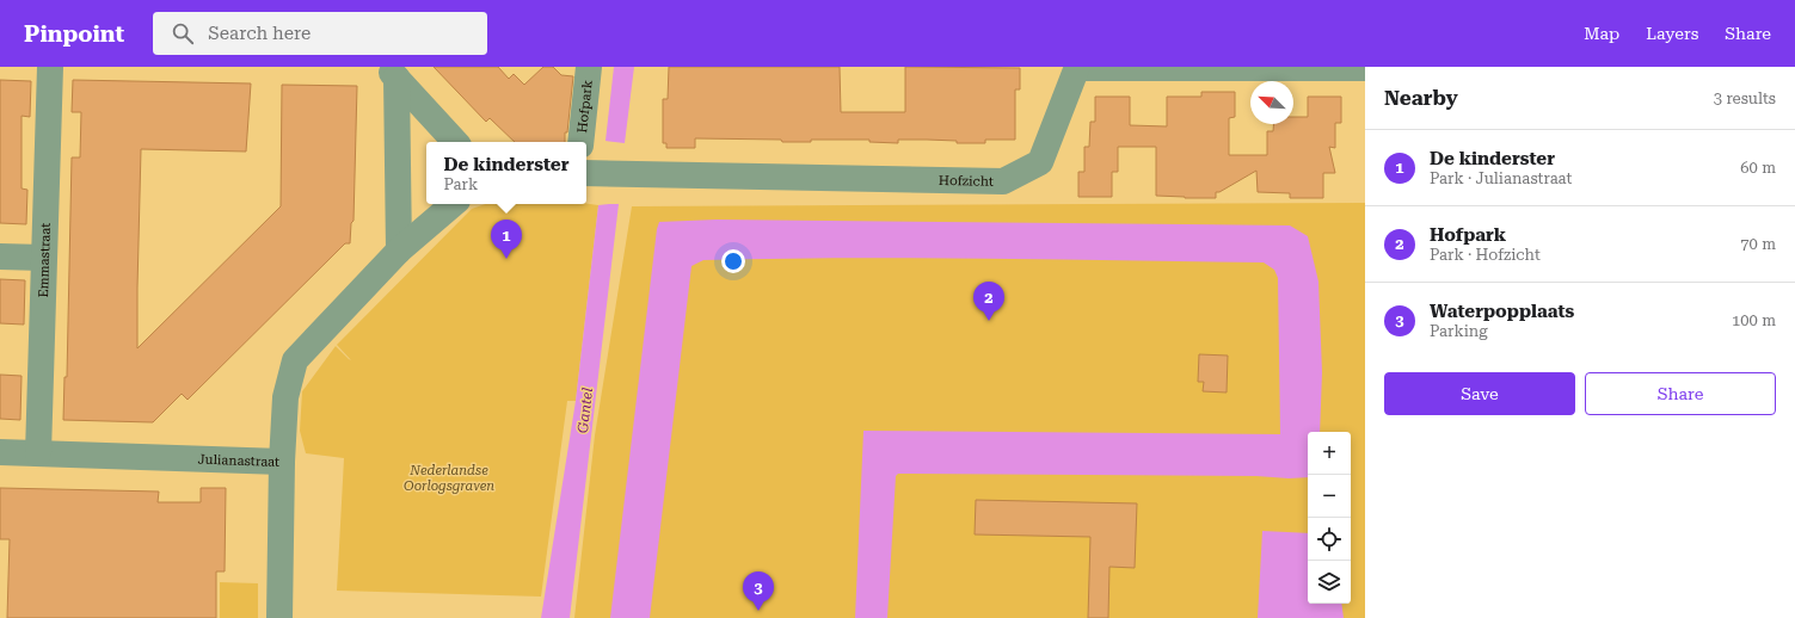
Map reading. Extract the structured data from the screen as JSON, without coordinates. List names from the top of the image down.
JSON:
{
  "streets": {
    "street": [
      "Hofpark",
      "Hofzicht",
      "Emmastraat",
      "Julianastraat"
    ]
  },
  "crossings": [
    ["Emmastraat", "Julianastraat"]
  ],
  "water": ["Gantel"],
  "parks": ["Nederlandse Oorlogsgraven"],
  "north": "top left",
  "page": {
    "header": "Pinpoint",
    "search": "Search here",
    "nav": ["Map", "Layers", "Share"],
    "heading": ["Nearby", "3 results"],
    "list": [
      {
        "mark": "1",
        "name": "De kinderster",
        "note": "Park · Julianastraat",
        "value": "60 m"
      },
      {
        "mark": "2",
        "name": "Hofpark",
        "note": "Park · Hofzicht",
        "value": "70 m"
      },
      {
        "mark": "3",
        "name": "Waterpopplaats",
        "note": "Parking",
        "value": "100 m"
      }
    ],
    "popup": ["De kinderster", "Park"],
    "pins": ["1", "2", "3"],
    "buttons": ["Save", "Share"],
    "map_buttons": ["+", "−"]
  }
}
